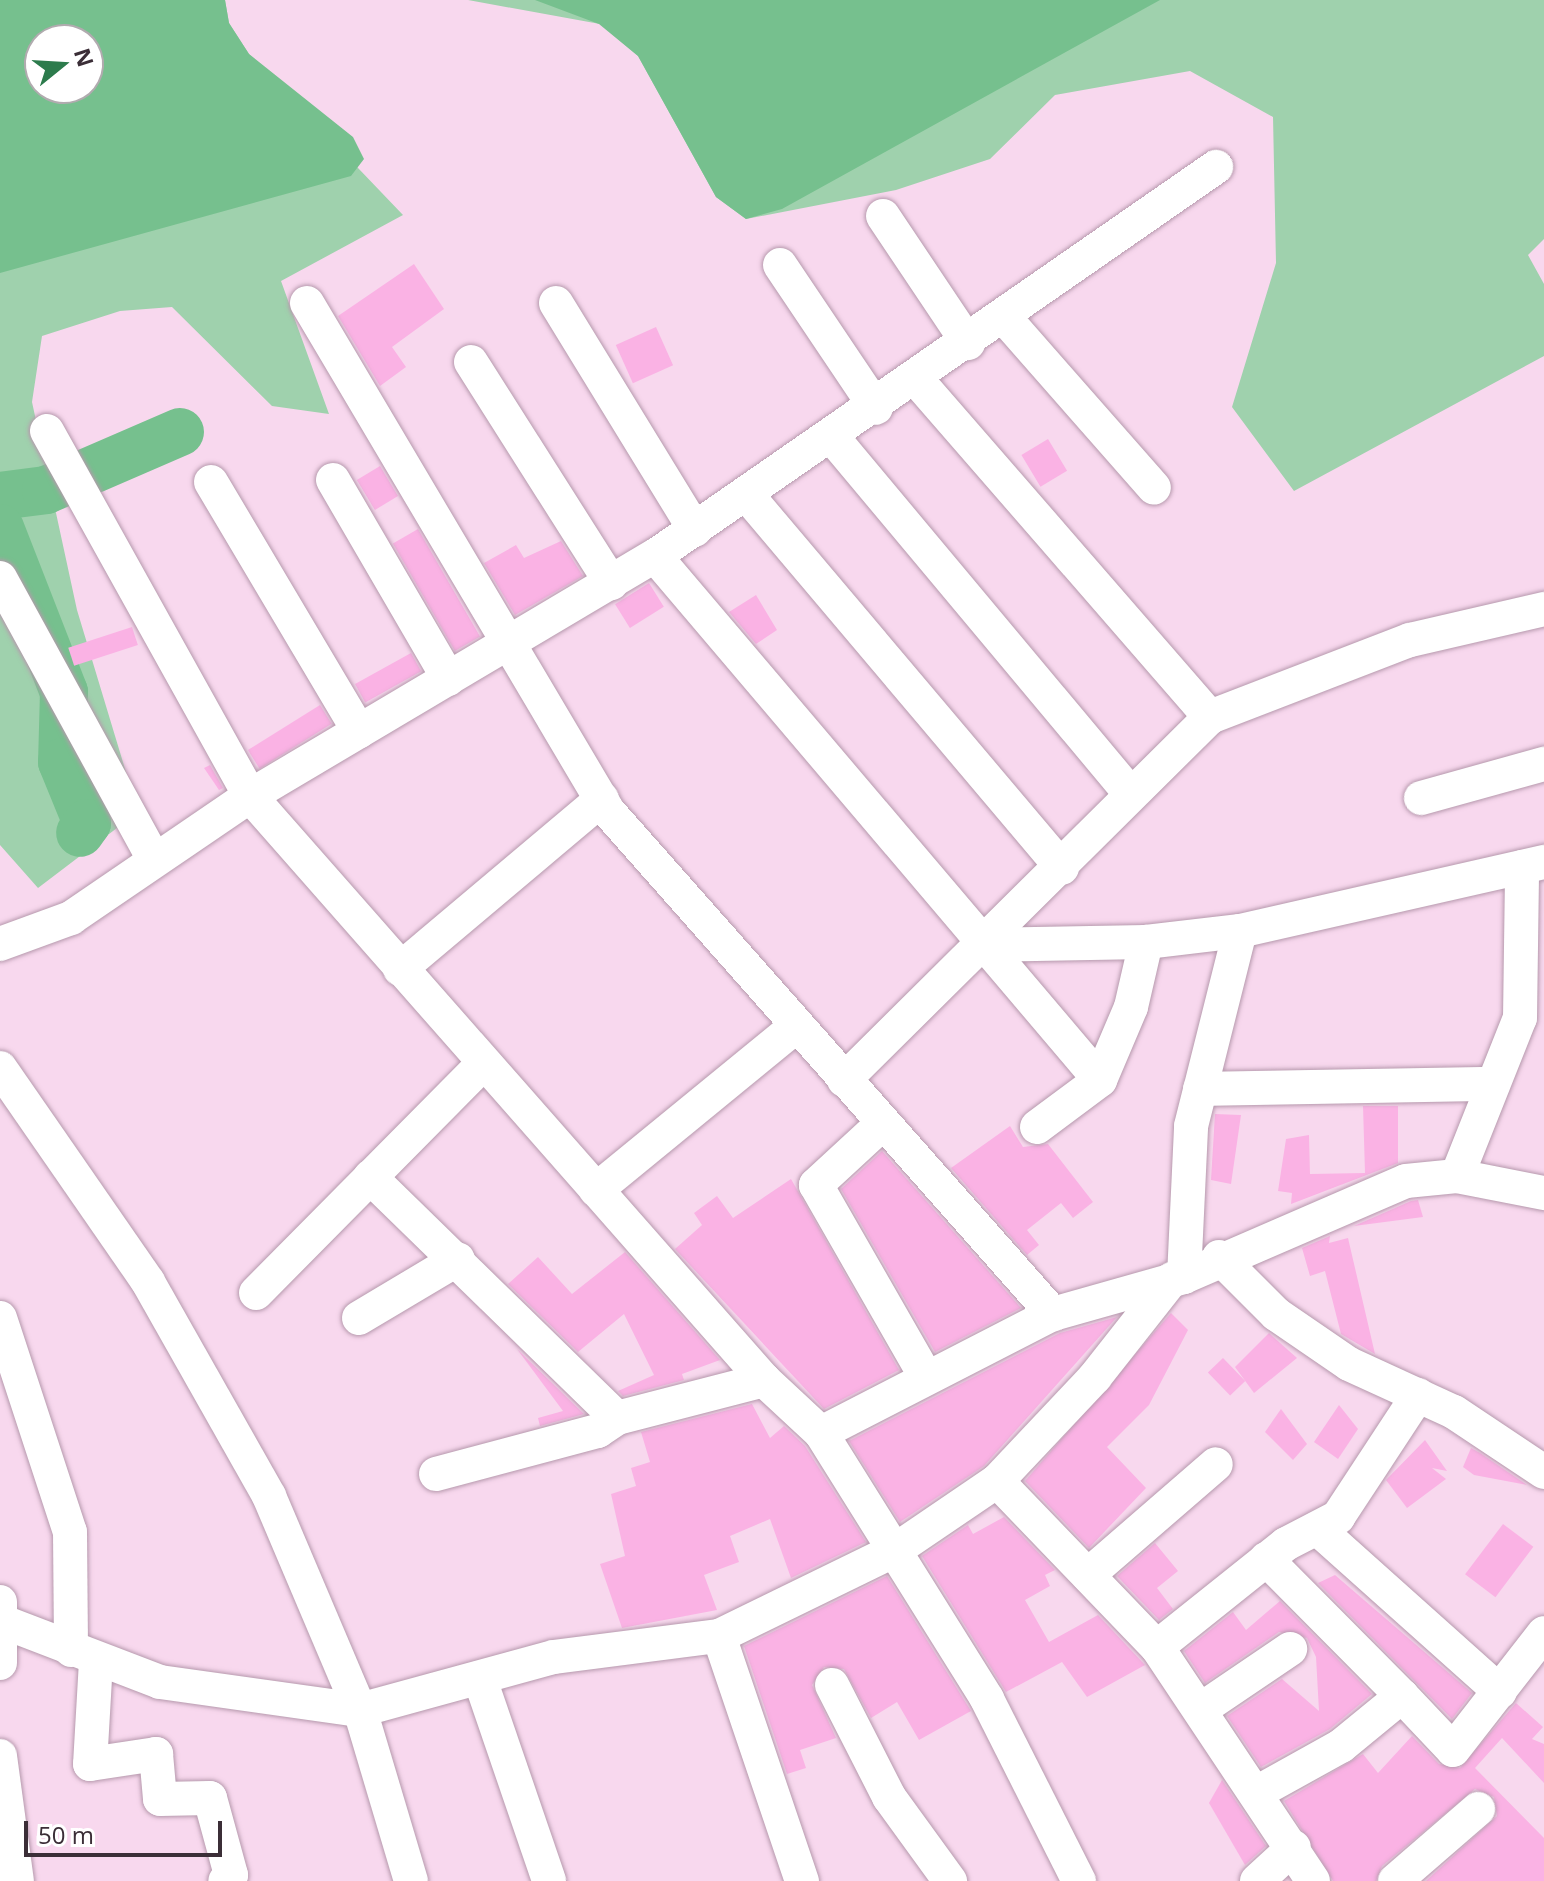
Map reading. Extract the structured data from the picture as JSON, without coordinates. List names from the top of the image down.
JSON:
{
  "scale_bar": "50 m",
  "north": "right"
}
